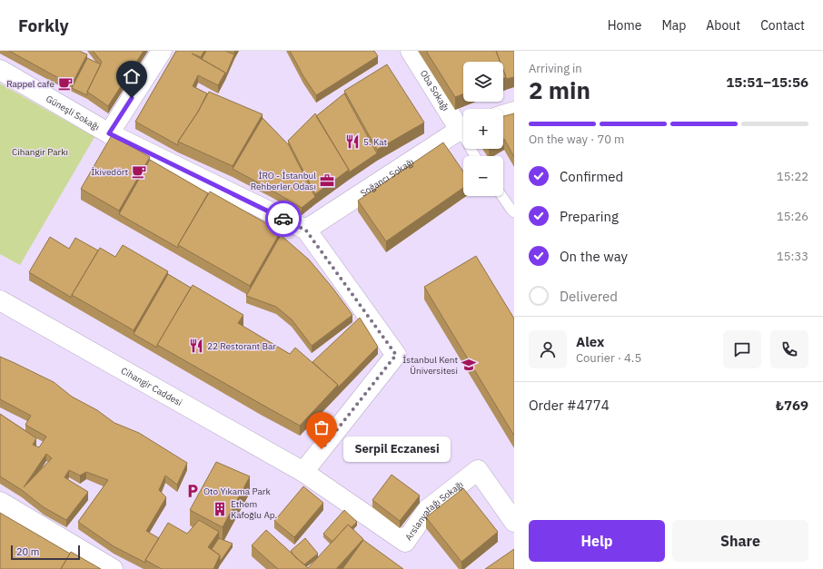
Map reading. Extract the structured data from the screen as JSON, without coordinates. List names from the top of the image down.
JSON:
{
  "streets": {
    "street": [
      "Oba Sokağı",
      "Güneşli Sokağı",
      "Soğancı Sokağı",
      "Cihangir Caddesi",
      "Arslanyatağı Sokağı"
    ]
  },
  "crossings": [
    ["Güneşli Sokağı", "Soğancı Sokağı"],
    ["Güneşli Sokağı", "Cihangir Caddesi"],
    ["Güneşli Sokağı", "Arslanyatağı Sokağı"],
    ["Cihangir Caddesi", "Arslanyatağı Sokağı"]
  ],
  "parks": ["Cihangir Parkı"],
  "places": {
    "cafe": ["Rappel cafe", "İkivedört"],
    "restaurant": ["5. Kat", "22 Restorant Bar"],
    "office": ["İRO - İstanbul Rehberler Odası"],
    "school or university": ["İstanbul Kent Üniversitesi"],
    "other": ["Serpil Eczanesi"],
    "parking": ["Oto Yıkama Park"],
    "building": ["Ethem Kafoğlu Ap."]
  },
  "scale_bar": "20 m",
  "page": {
    "header": "Forkly",
    "nav": [
      "Home",
      "Map",
      "About",
      "Contact"
    ],
    "heading": ["2 min", "Arriving in", "15:51–15:56"],
    "panel": [
      "Alex",
      "Courier · 4.5",
      "Order #4774",
      "₺769"
    ],
    "map_buttons": ["+", "−"],
    "bar": "On the way · 70 m",
    "list": [
      ["Confirmed", "15:22"],
      ["Preparing", "15:26"],
      ["On the way", "15:33"],
      "Delivered"
    ],
    "bubble": "Serpil Eczanesi",
    "buttons": ["Help", "Share"],
    "scale": "20 m"
  }
}
